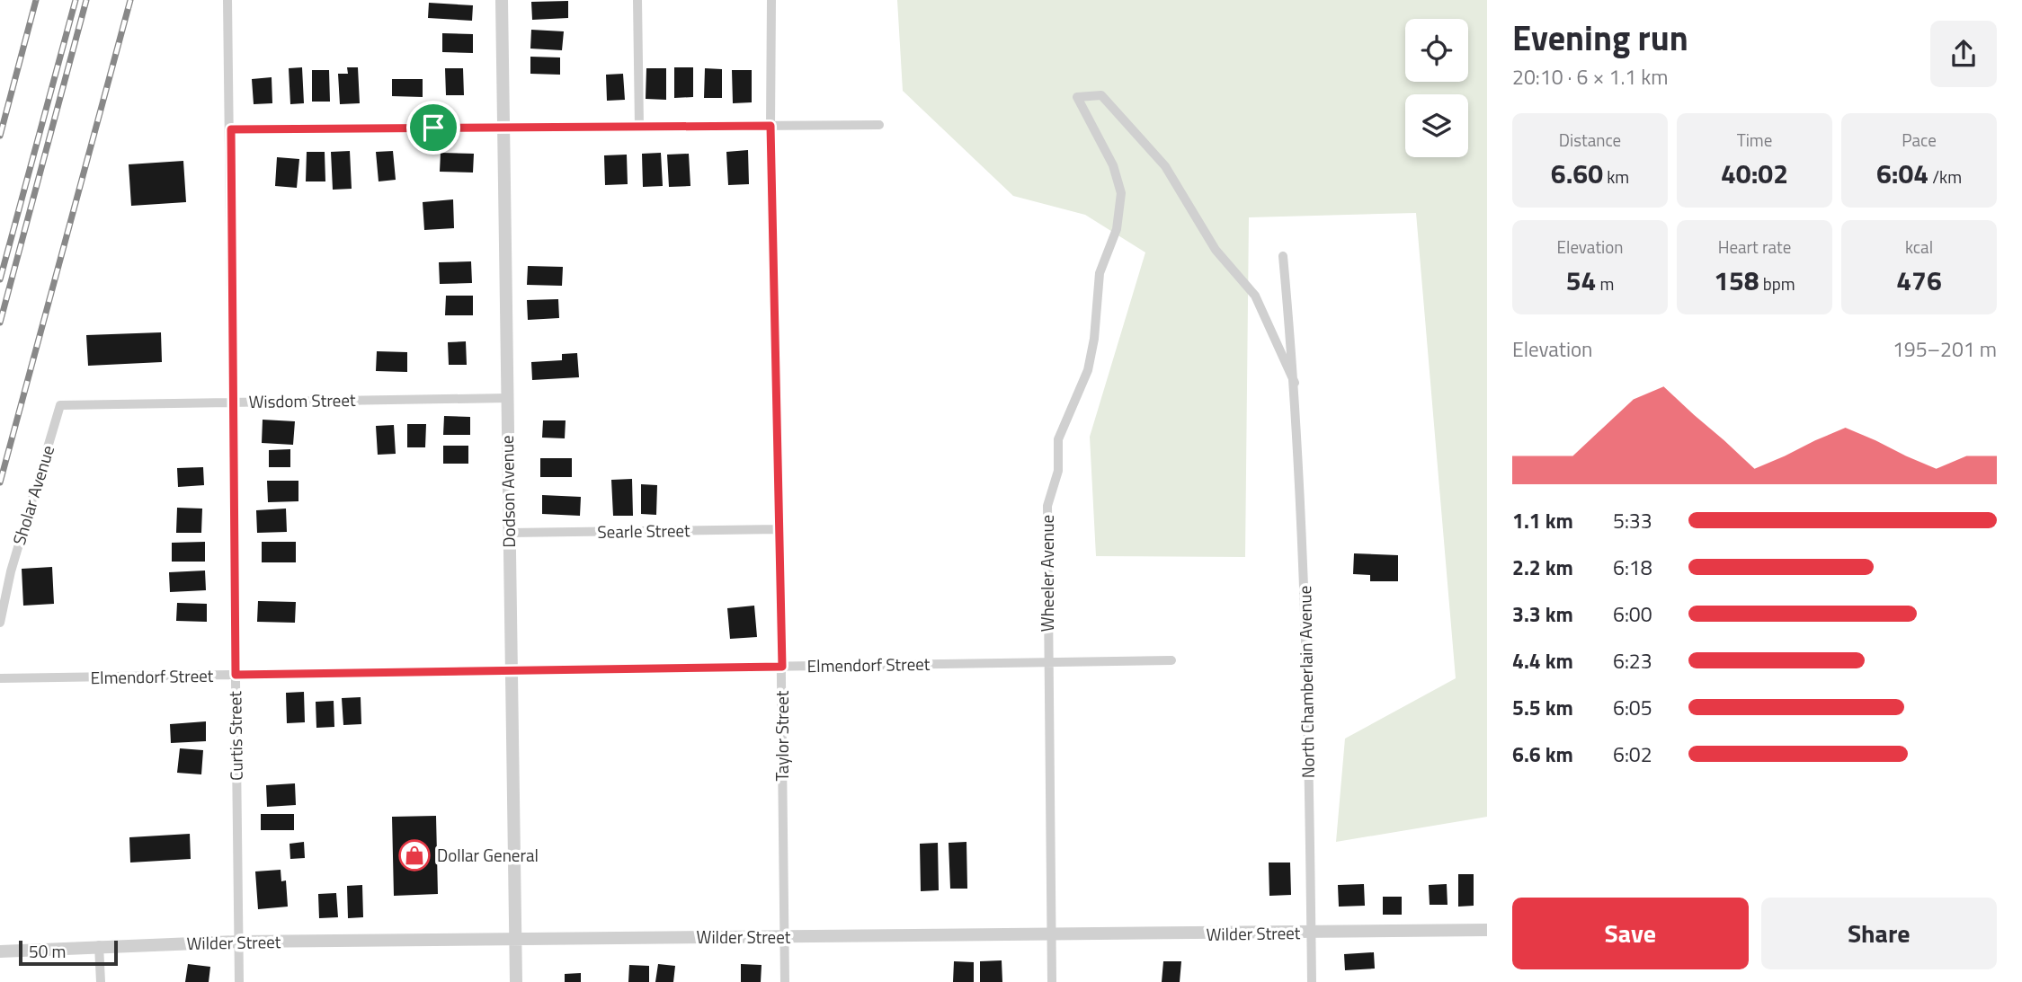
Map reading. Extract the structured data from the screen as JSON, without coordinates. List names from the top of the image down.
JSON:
{
  "streets": {
    "street": [
      "Wisdom Street",
      "Dodson Avenue",
      "Sholar Avenue",
      "Searle Street",
      "Wheeler Avenue",
      "Elmendorf Street",
      "North Chamberlain Avenue",
      "Curtis Street",
      "Taylor Street",
      "Wilder Street"
    ]
  },
  "crossings": [
    ["Wisdom Street", "Dodson Avenue"],
    ["Wisdom Street", "Sholar Avenue"],
    ["Wisdom Street", "Curtis Street"],
    ["Dodson Avenue", "Searle Street"],
    ["Dodson Avenue", "Elmendorf Street"],
    ["Dodson Avenue", "Wilder Street"],
    ["Searle Street", "Taylor Street"],
    ["Wheeler Avenue", "Elmendorf Street"],
    ["Wheeler Avenue", "North Chamberlain Avenue"],
    ["Wheeler Avenue", "Wilder Street"],
    ["Elmendorf Street", "Curtis Street"],
    ["Elmendorf Street", "Taylor Street"],
    ["North Chamberlain Avenue", "Wilder Street"],
    ["Curtis Street", "Wilder Street"],
    ["Taylor Street", "Wilder Street"]
  ],
  "places": {
    "shop": ["Dollar General"]
  },
  "scale_bar": "50 m",
  "page": {
    "heading": ["Evening run", "20:10 · 6 × 1.1 km"],
    "stats": [
      ["Distance", "6.60 km"],
      ["Time", "40:02"],
      ["Pace", "6:04 /km"],
      ["Elevation", "54 m"],
      ["Heart rate", "158 bpm"],
      ["kcal", "476"]
    ],
    "chart": ["Elevation", "195–201 m"],
    "list": [
      {
        "name": "1.1 km",
        "note": "5:33"
      },
      {
        "name": "2.2 km",
        "note": "6:18"
      },
      {
        "name": "3.3 km",
        "note": "6:00"
      },
      {
        "name": "4.4 km",
        "note": "6:23"
      },
      {
        "name": "5.5 km",
        "note": "6:05"
      },
      {
        "name": "6.6 km",
        "note": "6:02"
      }
    ],
    "buttons": ["Save", "Share"],
    "scale": "50 m"
  }
}
